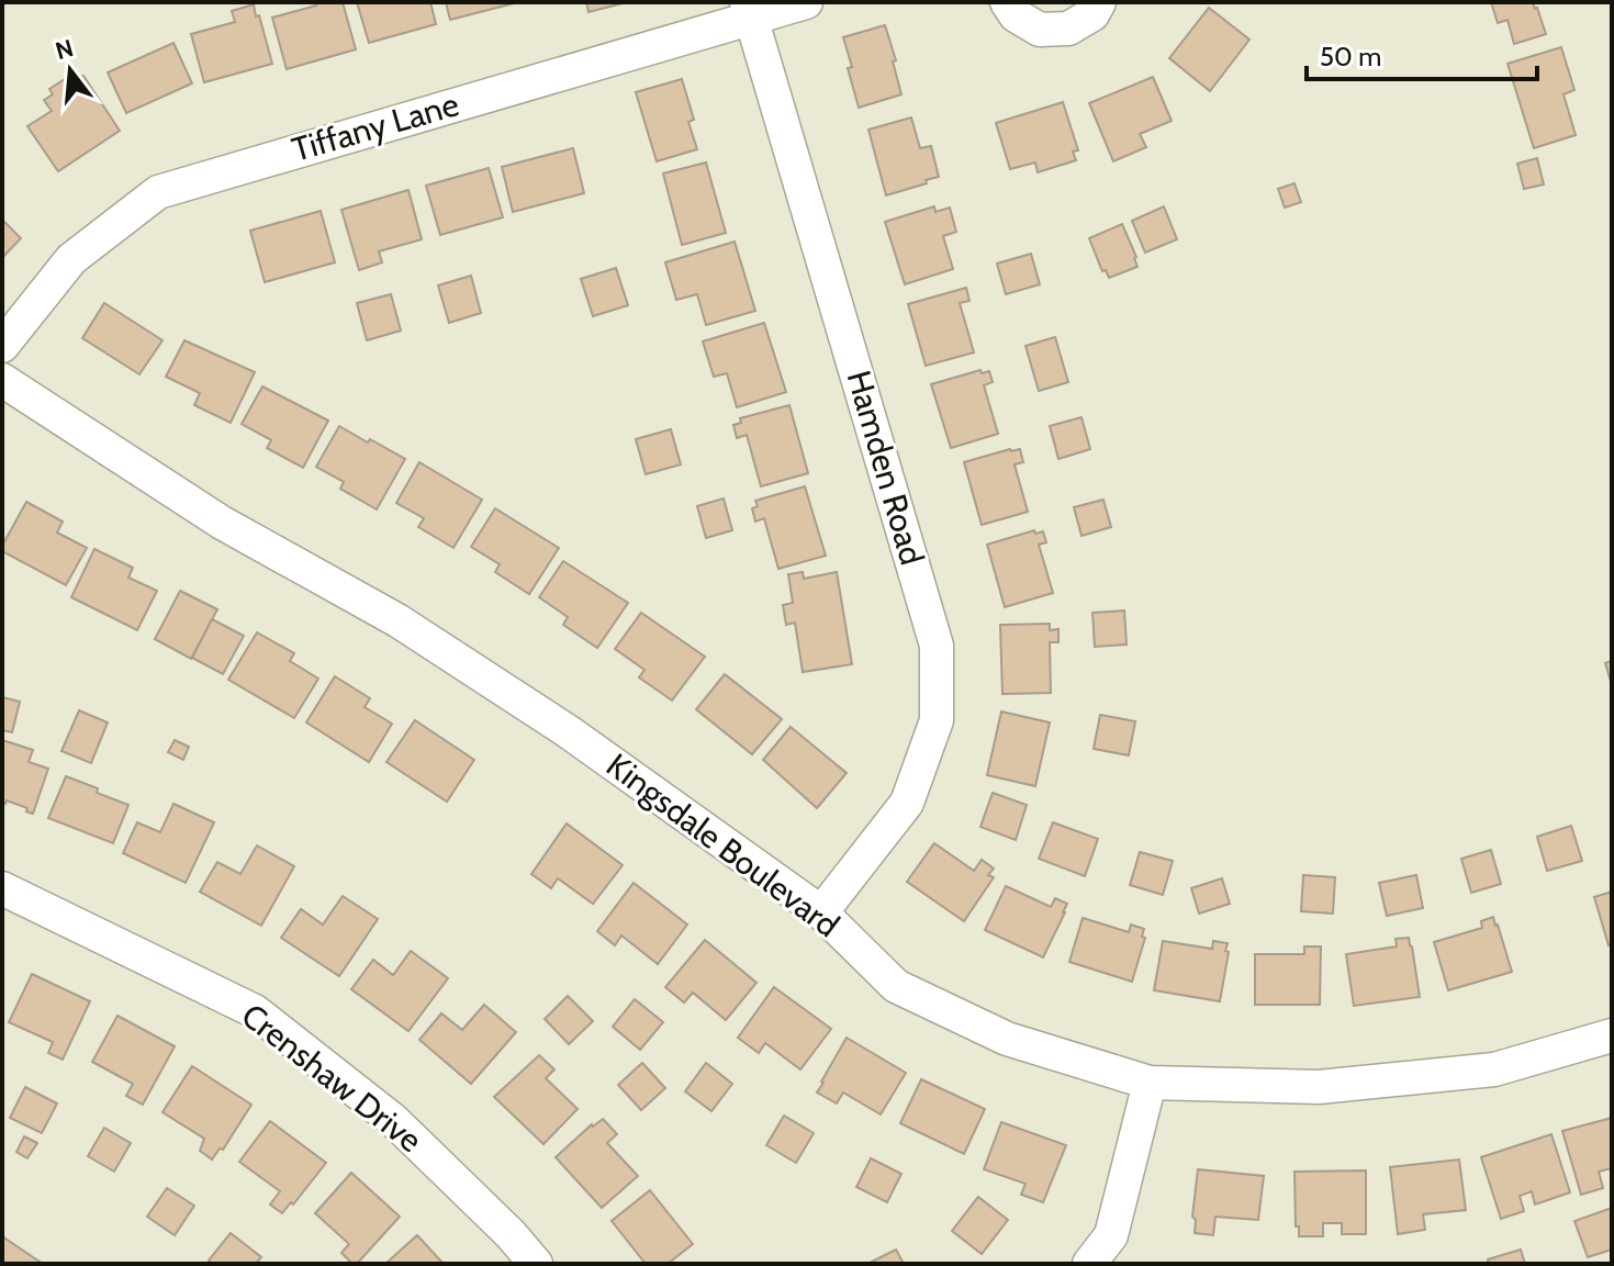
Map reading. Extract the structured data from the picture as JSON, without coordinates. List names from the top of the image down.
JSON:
{
  "streets": {
    "street": [
      "Tiffany Lane",
      "Hamden Road",
      "Kingsdale Boulevard",
      "Crenshaw Drive"
    ]
  },
  "crossings": [
    ["Tiffany Lane", "Hamden Road"],
    ["Hamden Road", "Kingsdale Boulevard"]
  ],
  "scale_bar": "50 m",
  "north": "top"
}
